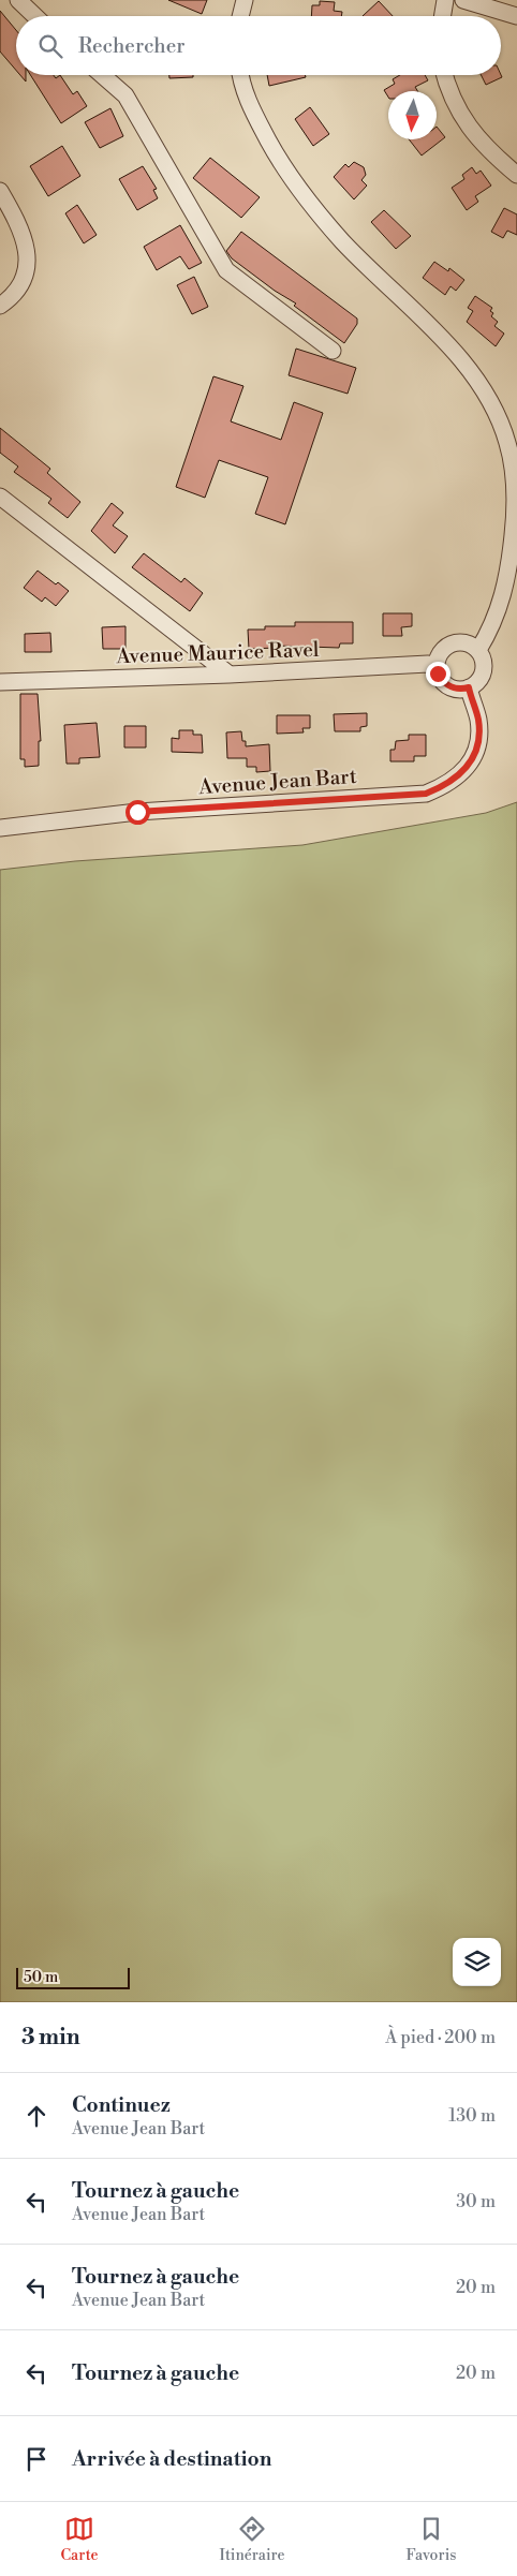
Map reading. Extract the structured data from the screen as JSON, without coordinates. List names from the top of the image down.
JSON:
{
  "streets": {
    "street": ["Avenue Maurice Ravel", "Avenue Jean Bart"]
  },
  "crossings": [
    ["Avenue Maurice Ravel", "Avenue Jean Bart"]
  ],
  "scale_bar": "50 m",
  "north": "bottom",
  "page": {
    "search": "Rechercher",
    "scale": "50 m",
    "heading": ["3 min", "À pied · 200 m"],
    "list": [
      ["Continuez", "Avenue Jean Bart", "130 m"],
      ["Tournez à gauche", "Avenue Jean Bart", "30 m"],
      ["Tournez à gauche", "Avenue Jean Bart", "20 m"],
      ["Tournez à gauche", "20 m"],
      "Arrivée à destination"
    ],
    "nav": ["Carte", "Itinéraire", "Favoris"]
  }
}
